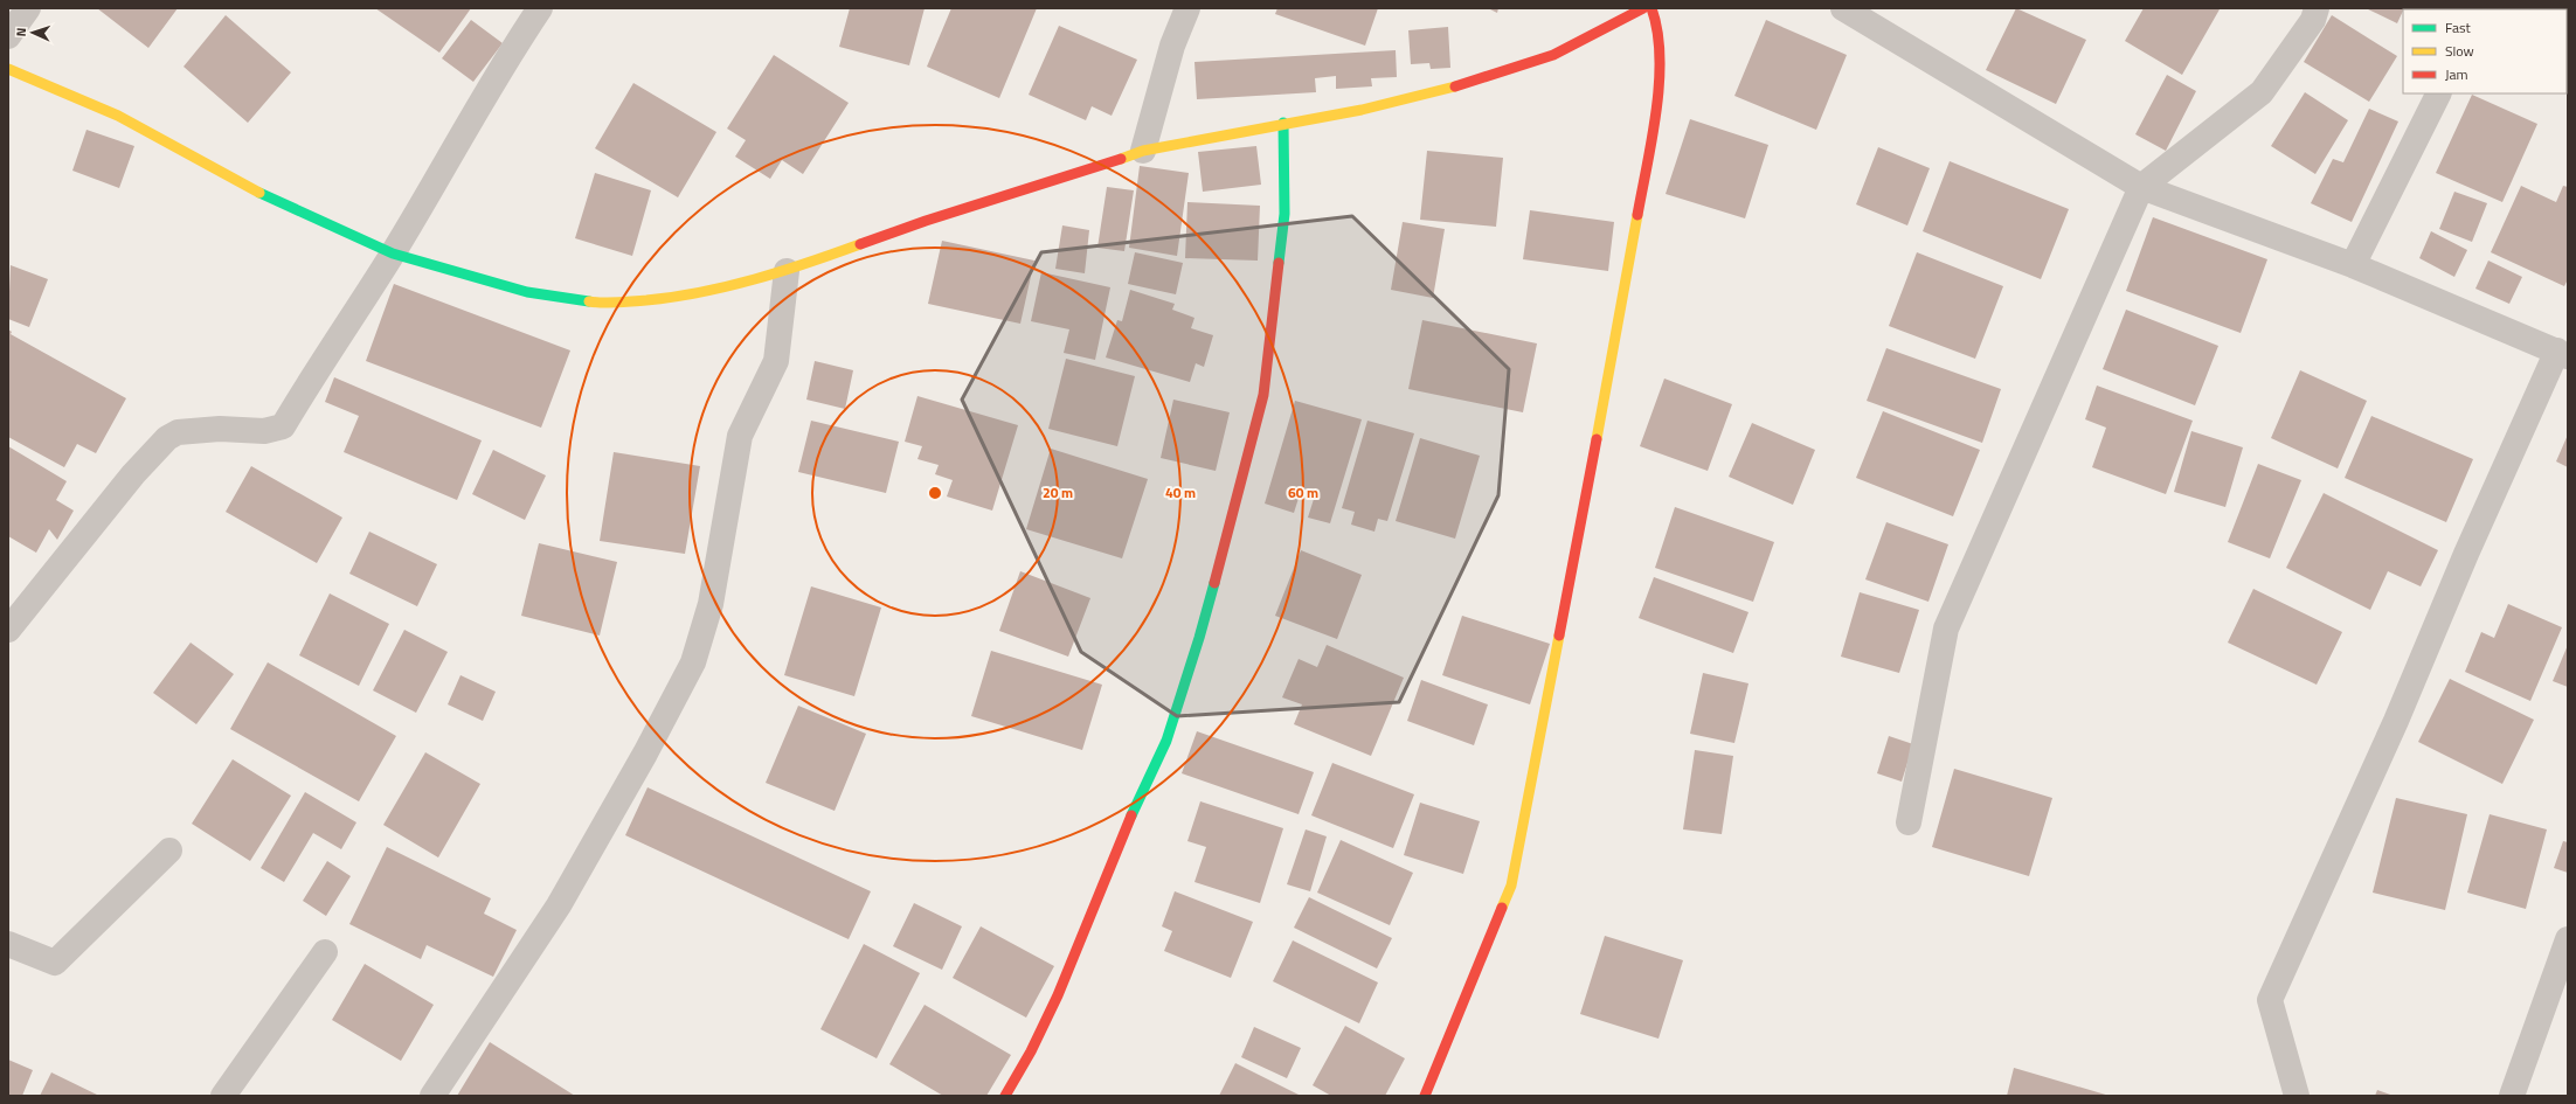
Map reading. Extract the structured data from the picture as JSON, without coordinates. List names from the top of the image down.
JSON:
{
  "legend": ["Fast", "Slow", "Jam"],
  "north": "left",
  "rings": ["20 m", "40 m", "60 m"]
}
